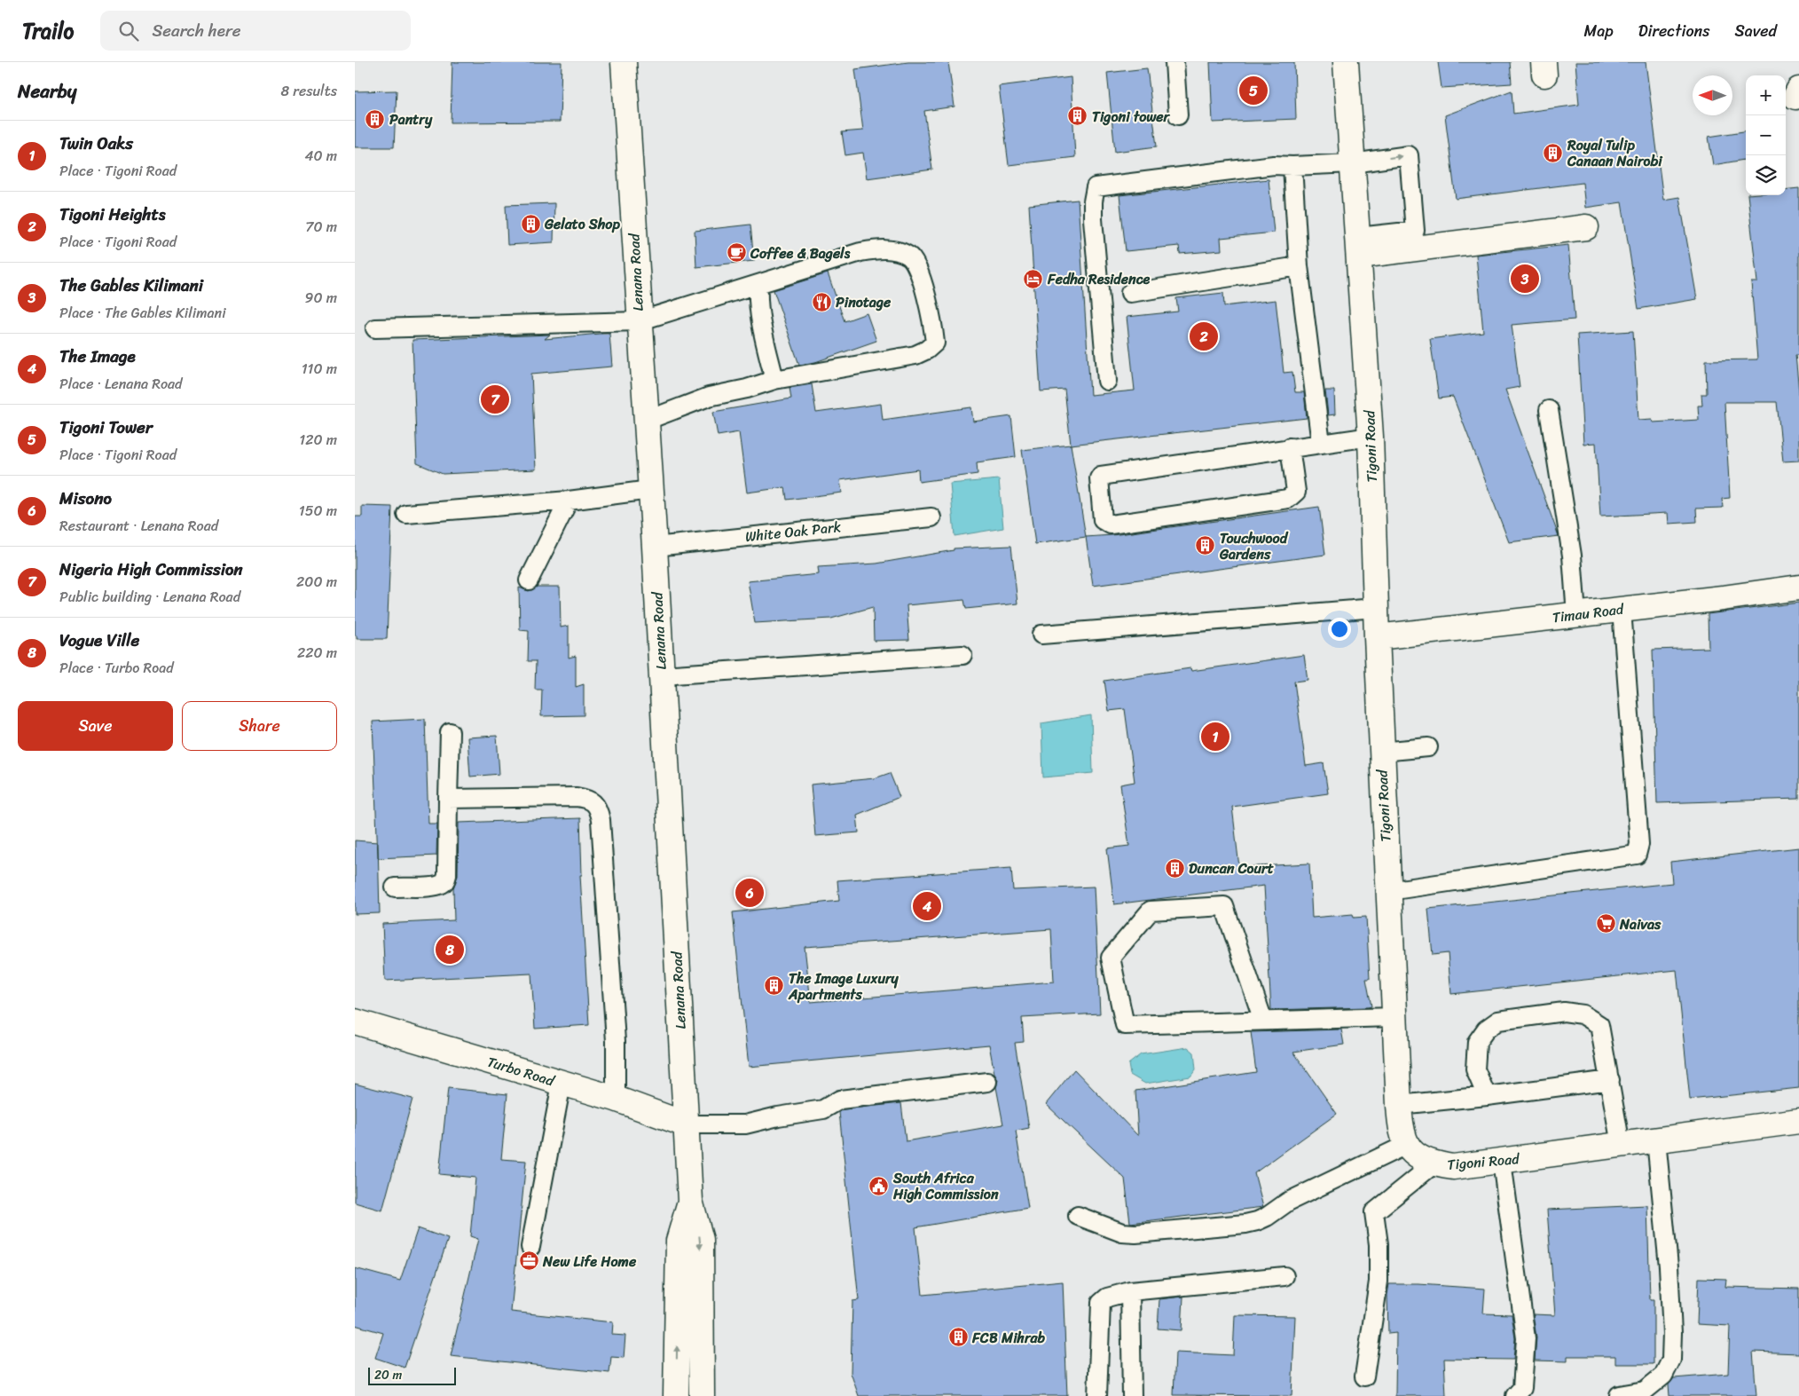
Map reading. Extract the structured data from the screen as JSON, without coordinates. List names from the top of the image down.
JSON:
{
  "streets": {
    "street": [
      "Lenana Road",
      "Tigoni Road",
      "Timau Road",
      "Turbo Road"
    ],
    "lane": ["White Oak Park"]
  },
  "crossings": [
    ["Lenana Road", "White Oak Park"],
    ["Lenana Road", "Turbo Road"],
    ["Tigoni Road", "Timau Road"]
  ],
  "places": {
    "building": [
      "Tigoni tower",
      "Pantry",
      "Royal Tulip Canaan Nairobi",
      "Gelato Shop",
      "Touchwood Gardens",
      "Duncan Court",
      "The Image Luxury Apartments",
      "FCB Mihrab"
    ],
    "cafe": ["Coffee & Bagels"],
    "hotel": ["Fedha Residence"],
    "restaurant": ["Pinotage"],
    "supermarket": ["Naivas"],
    "public building": ["South Africa High Commission"],
    "office": ["New Life Home"]
  },
  "scale_bar": "20 m",
  "north": "left",
  "page": {
    "header": "Trailo",
    "search": "Search here",
    "nav": ["Map", "Directions", "Saved"],
    "heading": ["Nearby", "8 results"],
    "pins": [
      "5",
      "3",
      "2",
      "7",
      "1",
      "6",
      "4",
      "8"
    ],
    "map_buttons": ["+", "−"],
    "list": [
      {
        "mark": "1",
        "name": "Twin Oaks",
        "note": "Place · Tigoni Road",
        "value": "40 m"
      },
      {
        "mark": "2",
        "name": "Tigoni Heights",
        "note": "Place · Tigoni Road",
        "value": "70 m"
      },
      {
        "mark": "3",
        "name": "The Gables Kilimani",
        "note": "Place · The Gables Kilimani",
        "value": "90 m"
      },
      {
        "mark": "4",
        "name": "The Image",
        "note": "Place · Lenana Road",
        "value": "110 m"
      },
      {
        "mark": "5",
        "name": "Tigoni Tower",
        "note": "Place · Tigoni Road",
        "value": "120 m"
      },
      {
        "mark": "6",
        "name": "Misono",
        "note": "Restaurant · Lenana Road",
        "value": "150 m"
      },
      {
        "mark": "7",
        "name": "Nigeria High Commission",
        "note": "Public building · Lenana Road",
        "value": "200 m"
      },
      {
        "mark": "8",
        "name": "Vogue Ville",
        "note": "Place · Turbo Road",
        "value": "220 m"
      }
    ],
    "buttons": ["Save", "Share"],
    "scale": "20 m"
  }
}
